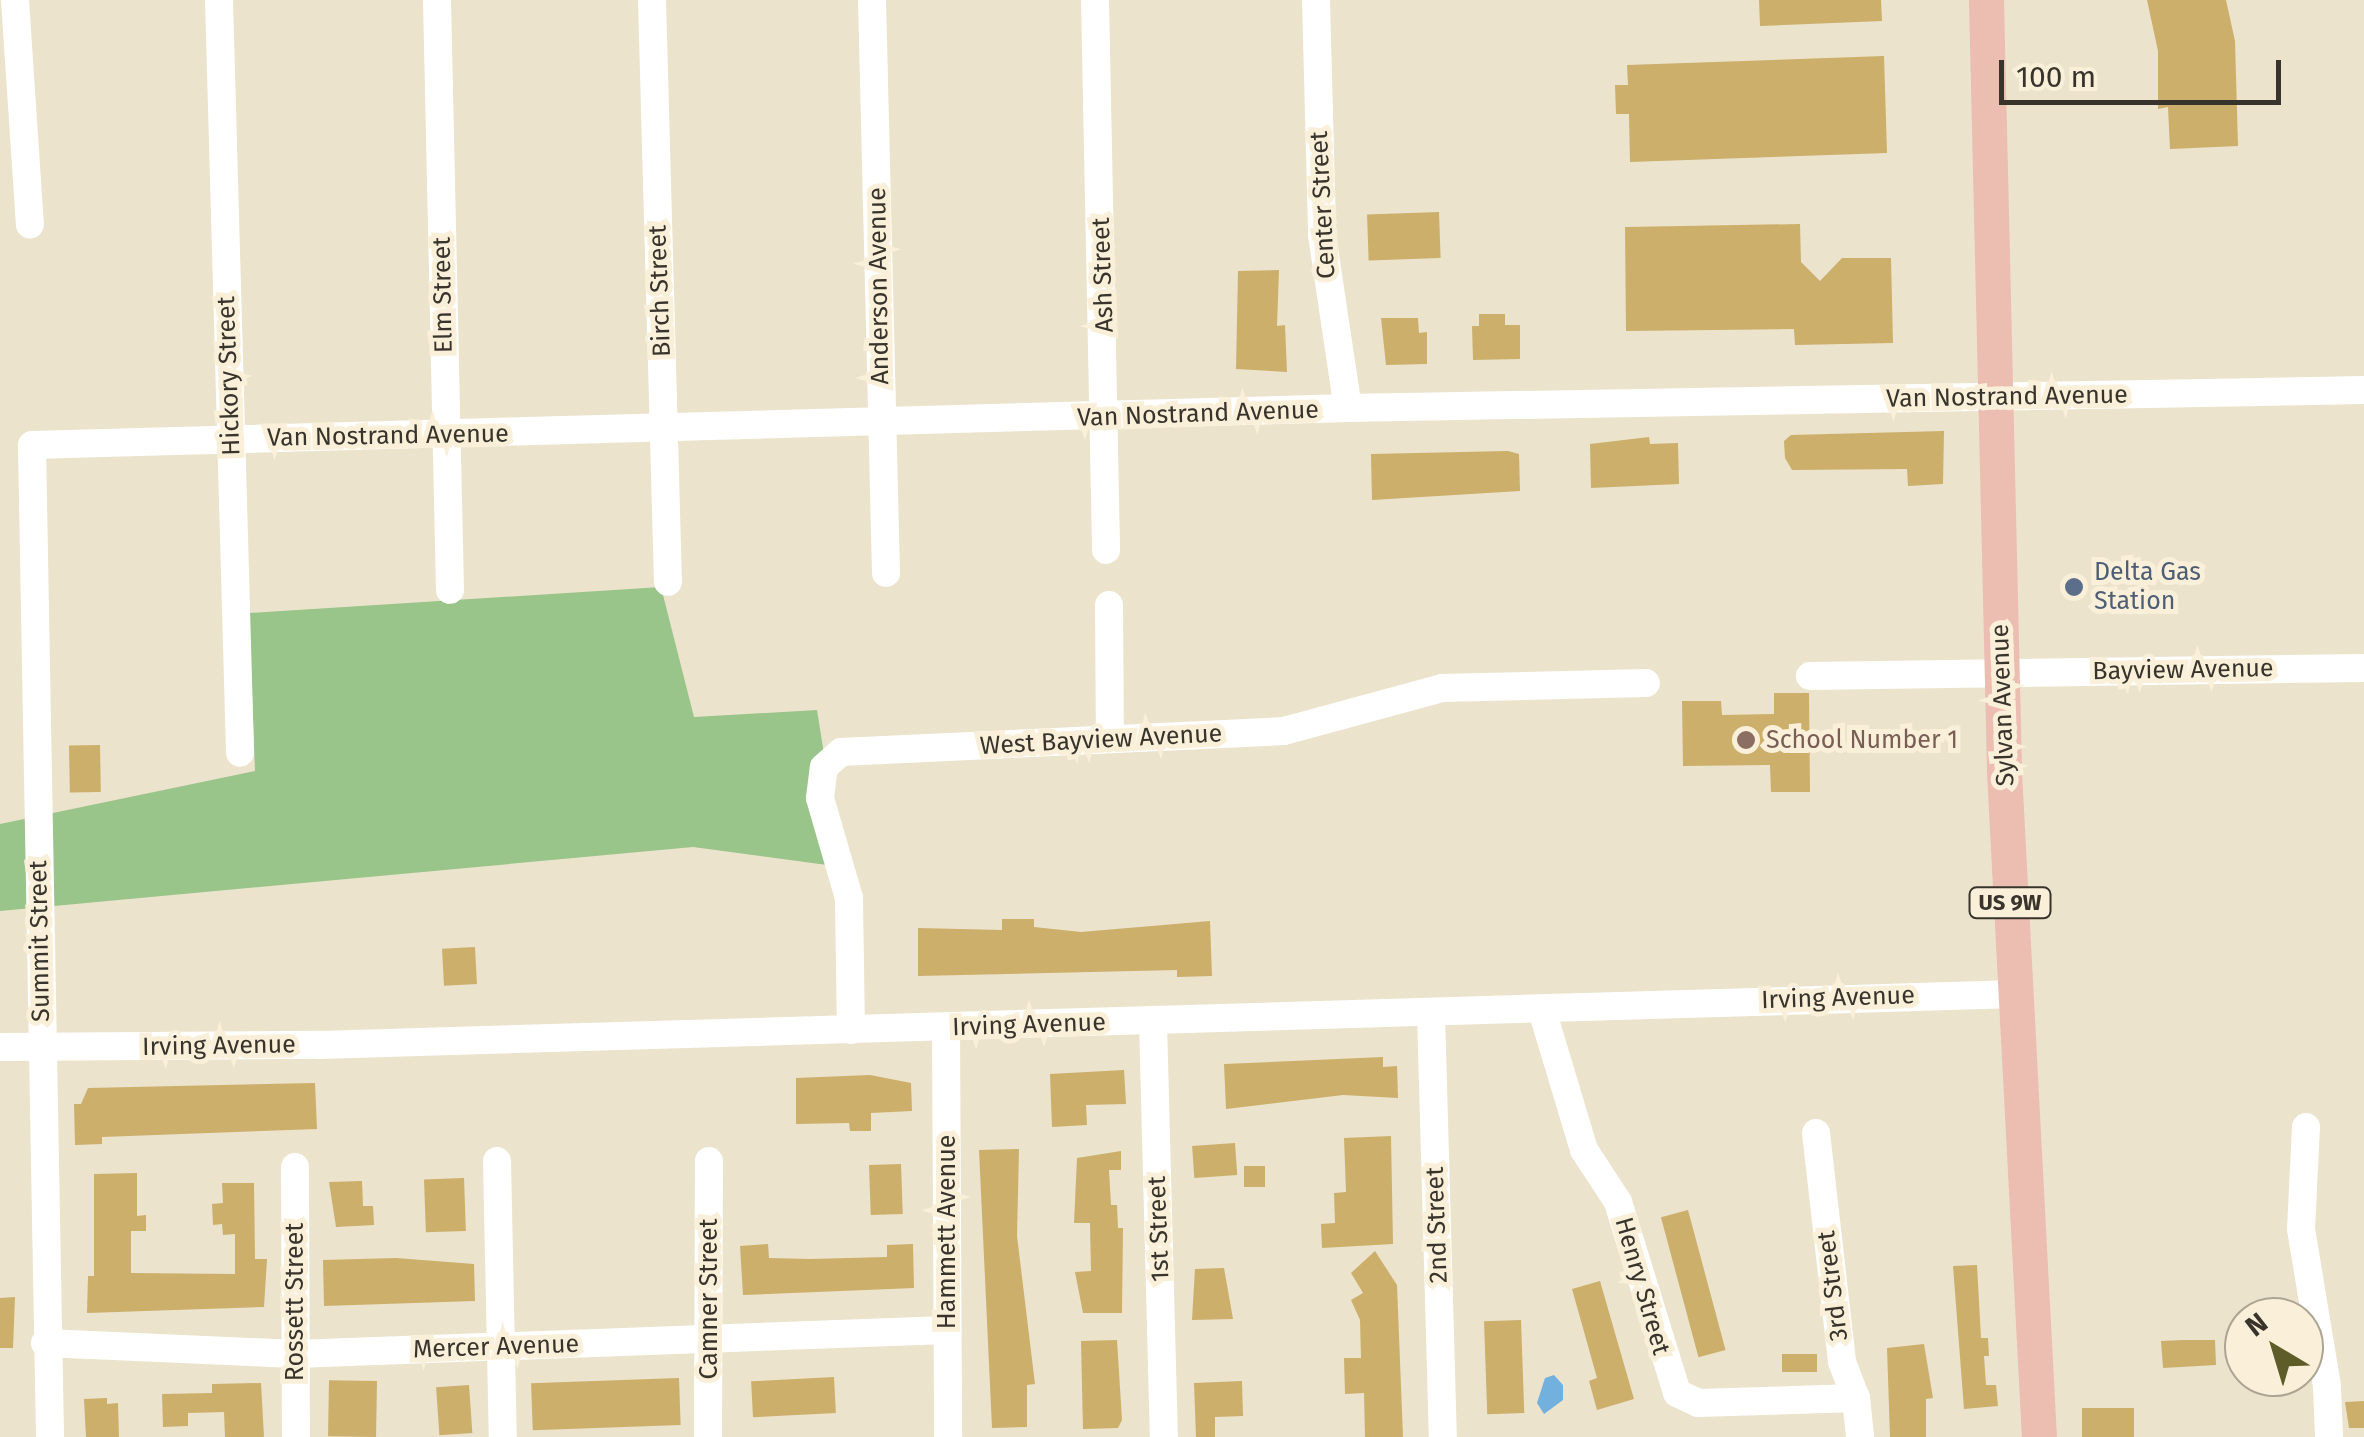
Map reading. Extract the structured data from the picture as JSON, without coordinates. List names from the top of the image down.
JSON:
{
  "streets": {
    "main road": ["Sylvan Avenue", "US 9W"],
    "street": [
      "Center Street",
      "Ash Street",
      "Anderson Avenue",
      "Birch Street",
      "Elm Street",
      "Hickory Street",
      "Van Nostrand Avenue",
      "Bayview Avenue",
      "West Bayview Avenue",
      "Summit Street",
      "Irving Avenue",
      "2nd Street",
      "1st Street",
      "Hammett Avenue",
      "Henry Street",
      "3rd Street",
      "Camner Street",
      "Rossett Street",
      "Mercer Avenue"
    ]
  },
  "crossings": [
    ["Center Street", "Van Nostrand Avenue"],
    ["Ash Street", "Van Nostrand Avenue"],
    ["Anderson Avenue", "Van Nostrand Avenue"],
    ["Birch Street", "Van Nostrand Avenue"],
    ["Elm Street", "Van Nostrand Avenue"],
    ["Hickory Street", "Van Nostrand Avenue"],
    ["Van Nostrand Avenue", "Sylvan Avenue"],
    ["Van Nostrand Avenue", "Summit Street"],
    ["Bayview Avenue", "Sylvan Avenue"],
    ["Sylvan Avenue", "Irving Avenue"],
    ["West Bayview Avenue", "Irving Avenue"],
    ["Summit Street", "Irving Avenue"],
    ["Summit Street", "Mercer Avenue"],
    ["Irving Avenue", "2nd Street"],
    ["Irving Avenue", "1st Street"],
    ["Irving Avenue", "Hammett Avenue"],
    ["Irving Avenue", "Henry Street"],
    ["Hammett Avenue", "Mercer Avenue"],
    ["Henry Street", "3rd Street"],
    ["Camner Street", "Mercer Avenue"],
    ["Rossett Street", "Mercer Avenue"]
  ],
  "places": ["Delta Gas Station", "School Number 1"],
  "scale_bar": "100 m",
  "north": "top left"
}
